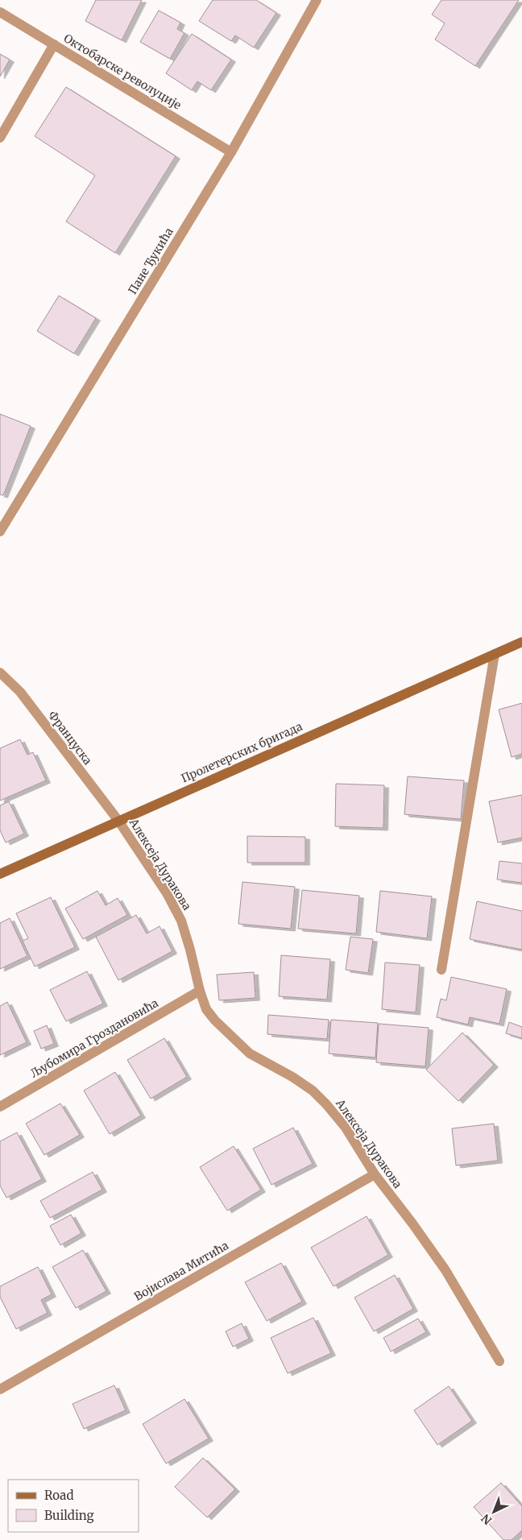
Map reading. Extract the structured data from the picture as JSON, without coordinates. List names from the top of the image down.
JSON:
{
  "streets": {
    "street": [
      "Октобарске револуције",
      "Пане Ђукића",
      "Француска",
      "Пролетерских бригада",
      "Алексеја Дуракова",
      "Љубомира Гроздановића",
      "Војислава Митића"
    ]
  },
  "crossings": [
    ["Октобарске револуције", "Пане Ђукића"],
    ["Француска", "Пролетерских бригада"],
    ["Француска", "Алексеја Дуракова"],
    ["Пролетерских бригада", "Алексеја Дуракова"],
    ["Алексеја Дуракова", "Љубомира Гроздановића"],
    ["Алексеја Дуракова", "Војислава Митића"]
  ],
  "legend": ["Road", "Building"],
  "north": "bottom left"
}
